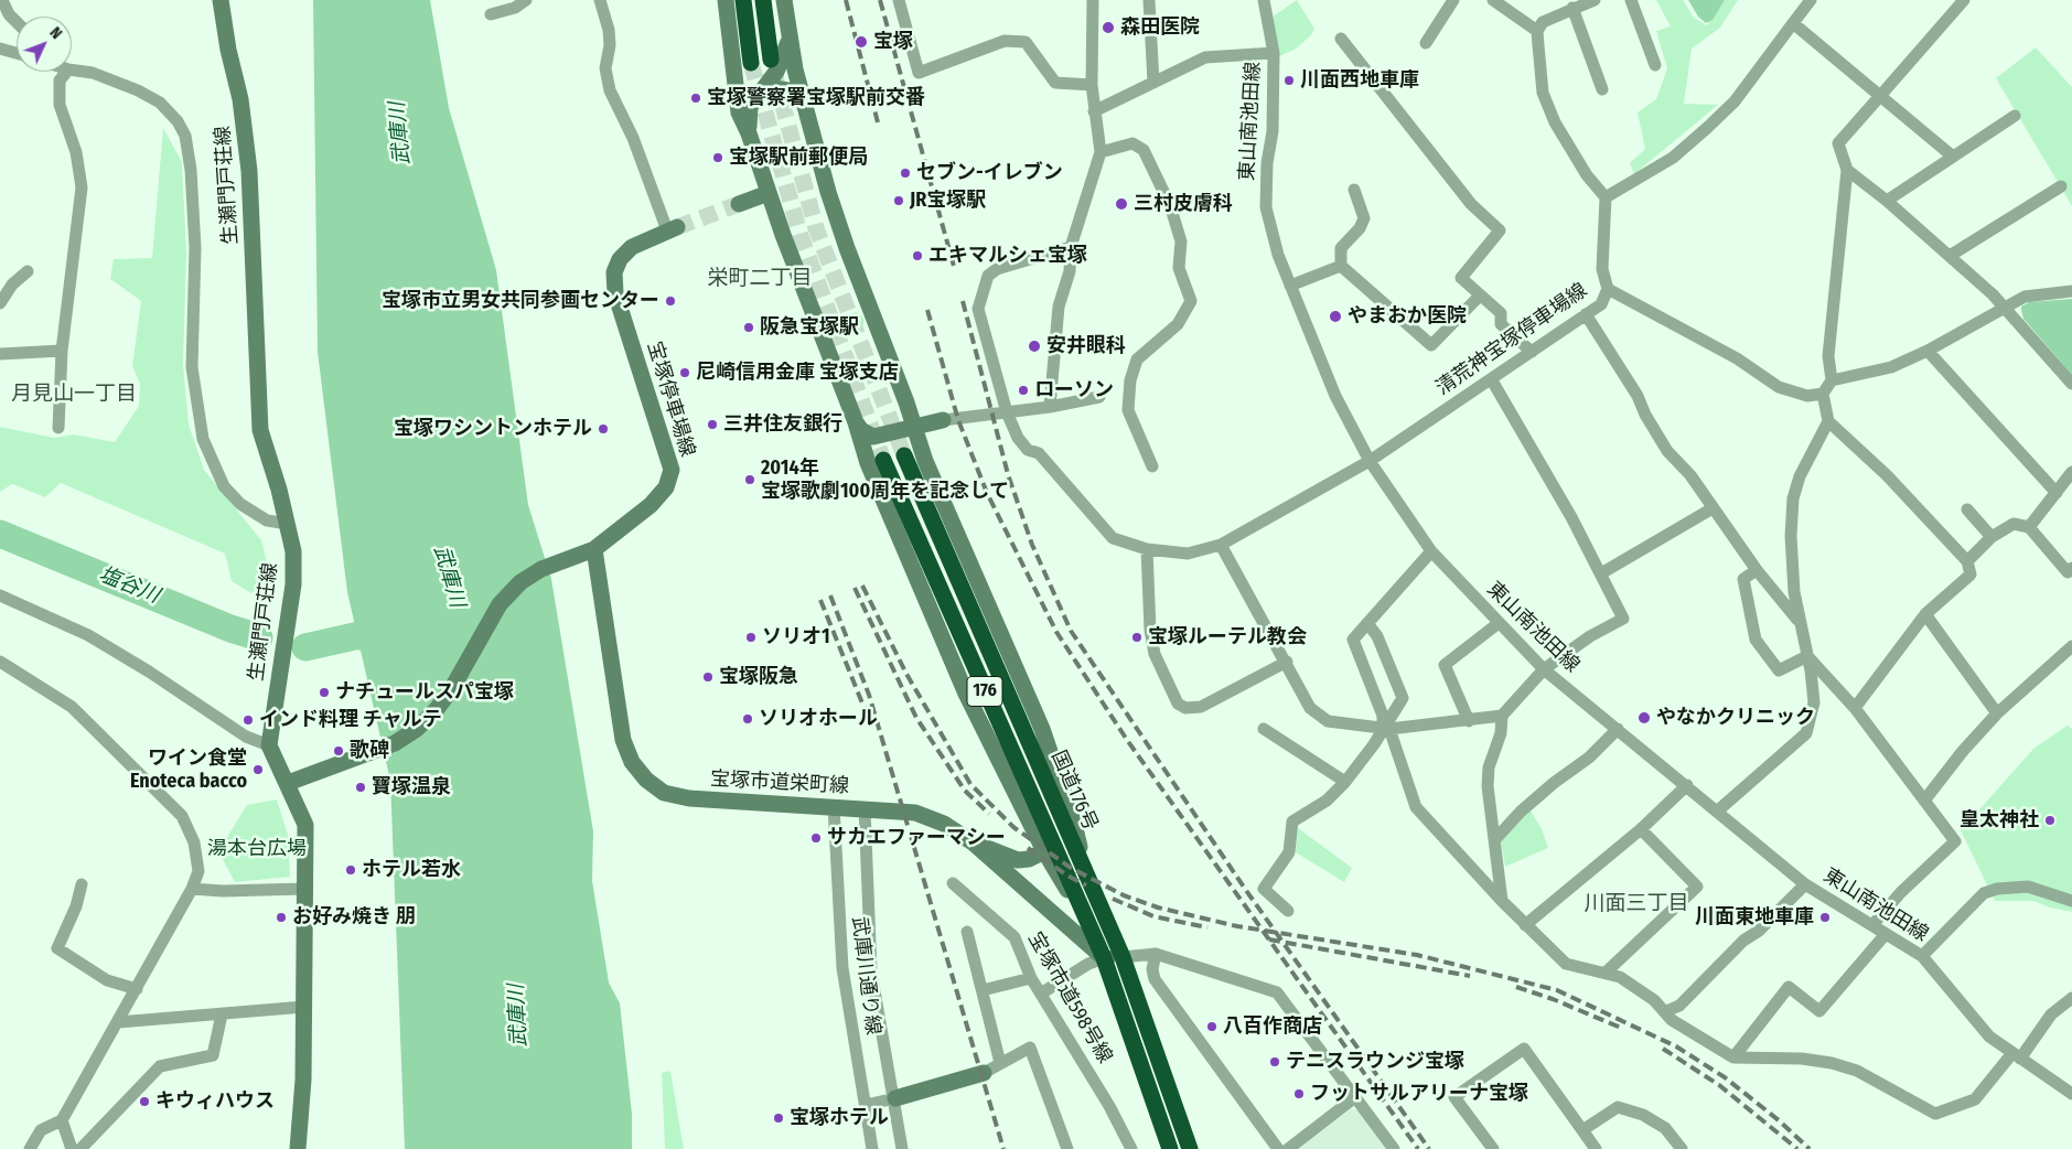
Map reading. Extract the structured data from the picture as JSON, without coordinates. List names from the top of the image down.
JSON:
{
  "streets": {
    "highway": ["176", "国道176号"],
    "street": [
      "東山南池田線",
      "生瀬門戸荘線",
      "清荒神宝塚停車場線",
      "宝塚停車場線",
      "宝塚市道栄町線",
      "武庫川通り線",
      "宝塚市道598号線"
    ]
  },
  "crossings": [
    ["東山南池田線", "清荒神宝塚停車場線"],
    ["宝塚停車場線", "宝塚市道栄町線"],
    ["176", "宝塚市道栄町線"],
    ["宝塚市道栄町線", "武庫川通り線"]
  ],
  "districts": ["栄町二丁目", "月見山一丁目", "川面三丁目"],
  "water": ["武庫川", "塩谷川"],
  "parks": ["湯本台広場"],
  "places": [
    "森田医院",
    "宝塚",
    "川面西地車庫",
    "宝塚警察署宝塚駅前交番",
    "宝塚駅前郵便局",
    "セブン-イレブン",
    "JR宝塚駅",
    "三村皮膚科",
    "エキマルシェ宝塚",
    "宝塚市立男女共同参画センター",
    "やまおか医院",
    "阪急宝塚駅",
    "安井眼科",
    "尼崎信用金庫 宝塚支店",
    "ローソン",
    "三井住友銀行",
    "宝塚ワシントンホテル",
    "2014年 宝塚歌劇100周年を記念して",
    "ソリオ1",
    "宝塚ルーテル教会",
    "宝塚阪急",
    "ナチュールスパ宝塚",
    "やなかクリニック",
    "ソリオホール",
    "インド料理 チャルテ",
    "歌碑",
    "ワイン食堂 Enoteca bacco",
    "寶塚温泉",
    "皇太神社",
    "サカエファーマシー",
    "ホテル若水",
    "お好み焼き 朋",
    "川面東地車庫",
    "八百作商店",
    "テニスラウンジ宝塚",
    "フットサルアリーナ宝塚",
    "キウィハウス",
    "宝塚ホテル"
  ],
  "north": "top right"
}
